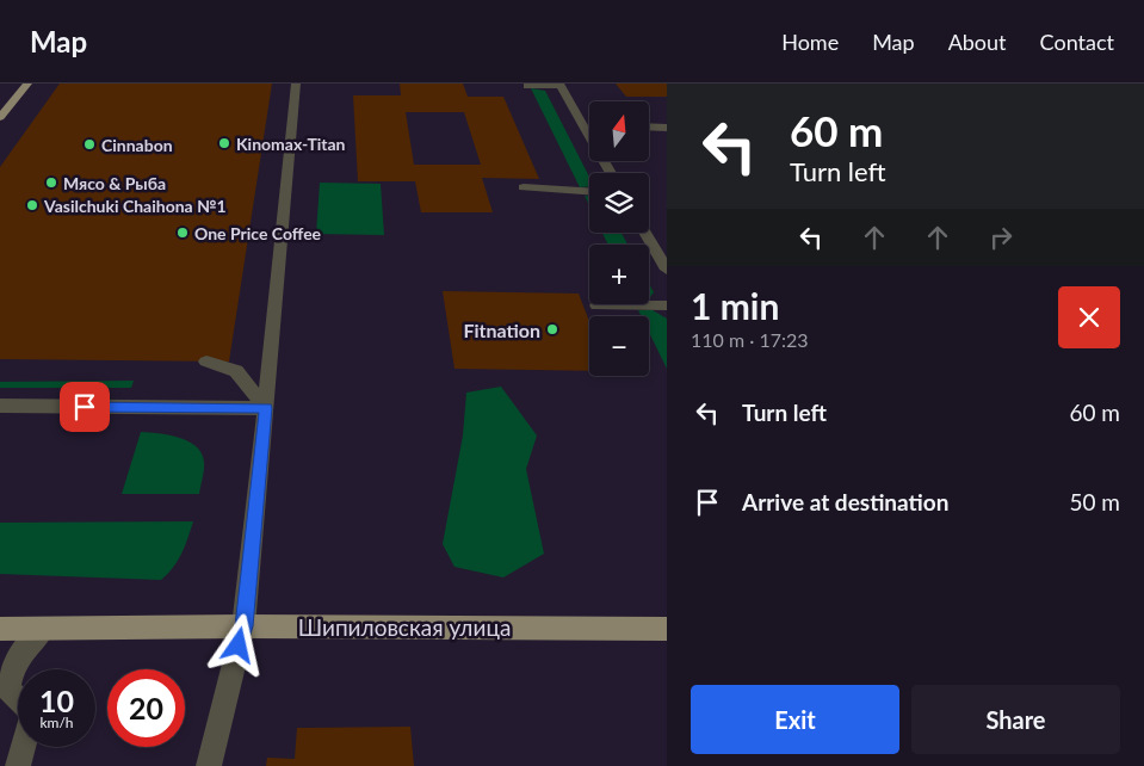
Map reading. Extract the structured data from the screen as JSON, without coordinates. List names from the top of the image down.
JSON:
{
  "streets": {
    "main road": ["Шипиловская улица"]
  },
  "places": [
    "Kinomax-Titan",
    "Cinnabon",
    "Мясо & Рыба",
    "Vasilchuki Chaihona №1",
    "One Price Coffee",
    "Fitnation"
  ],
  "north": "top",
  "page": {
    "header": "Map",
    "nav": [
      "Home",
      "Map",
      "About",
      "Contact"
    ],
    "turn": ["60 m", "Turn left"],
    "map_buttons": ["+", "−"],
    "heading": ["1 min", "110 m · 17:23"],
    "list": [
      {
        "name": "Turn left",
        "value": "60 m"
      },
      {
        "name": "Arrive at destination",
        "value": "50 m"
      }
    ],
    "speed": "10 km/h",
    "limit": "20",
    "buttons": ["Exit", "Share"]
  }
}
